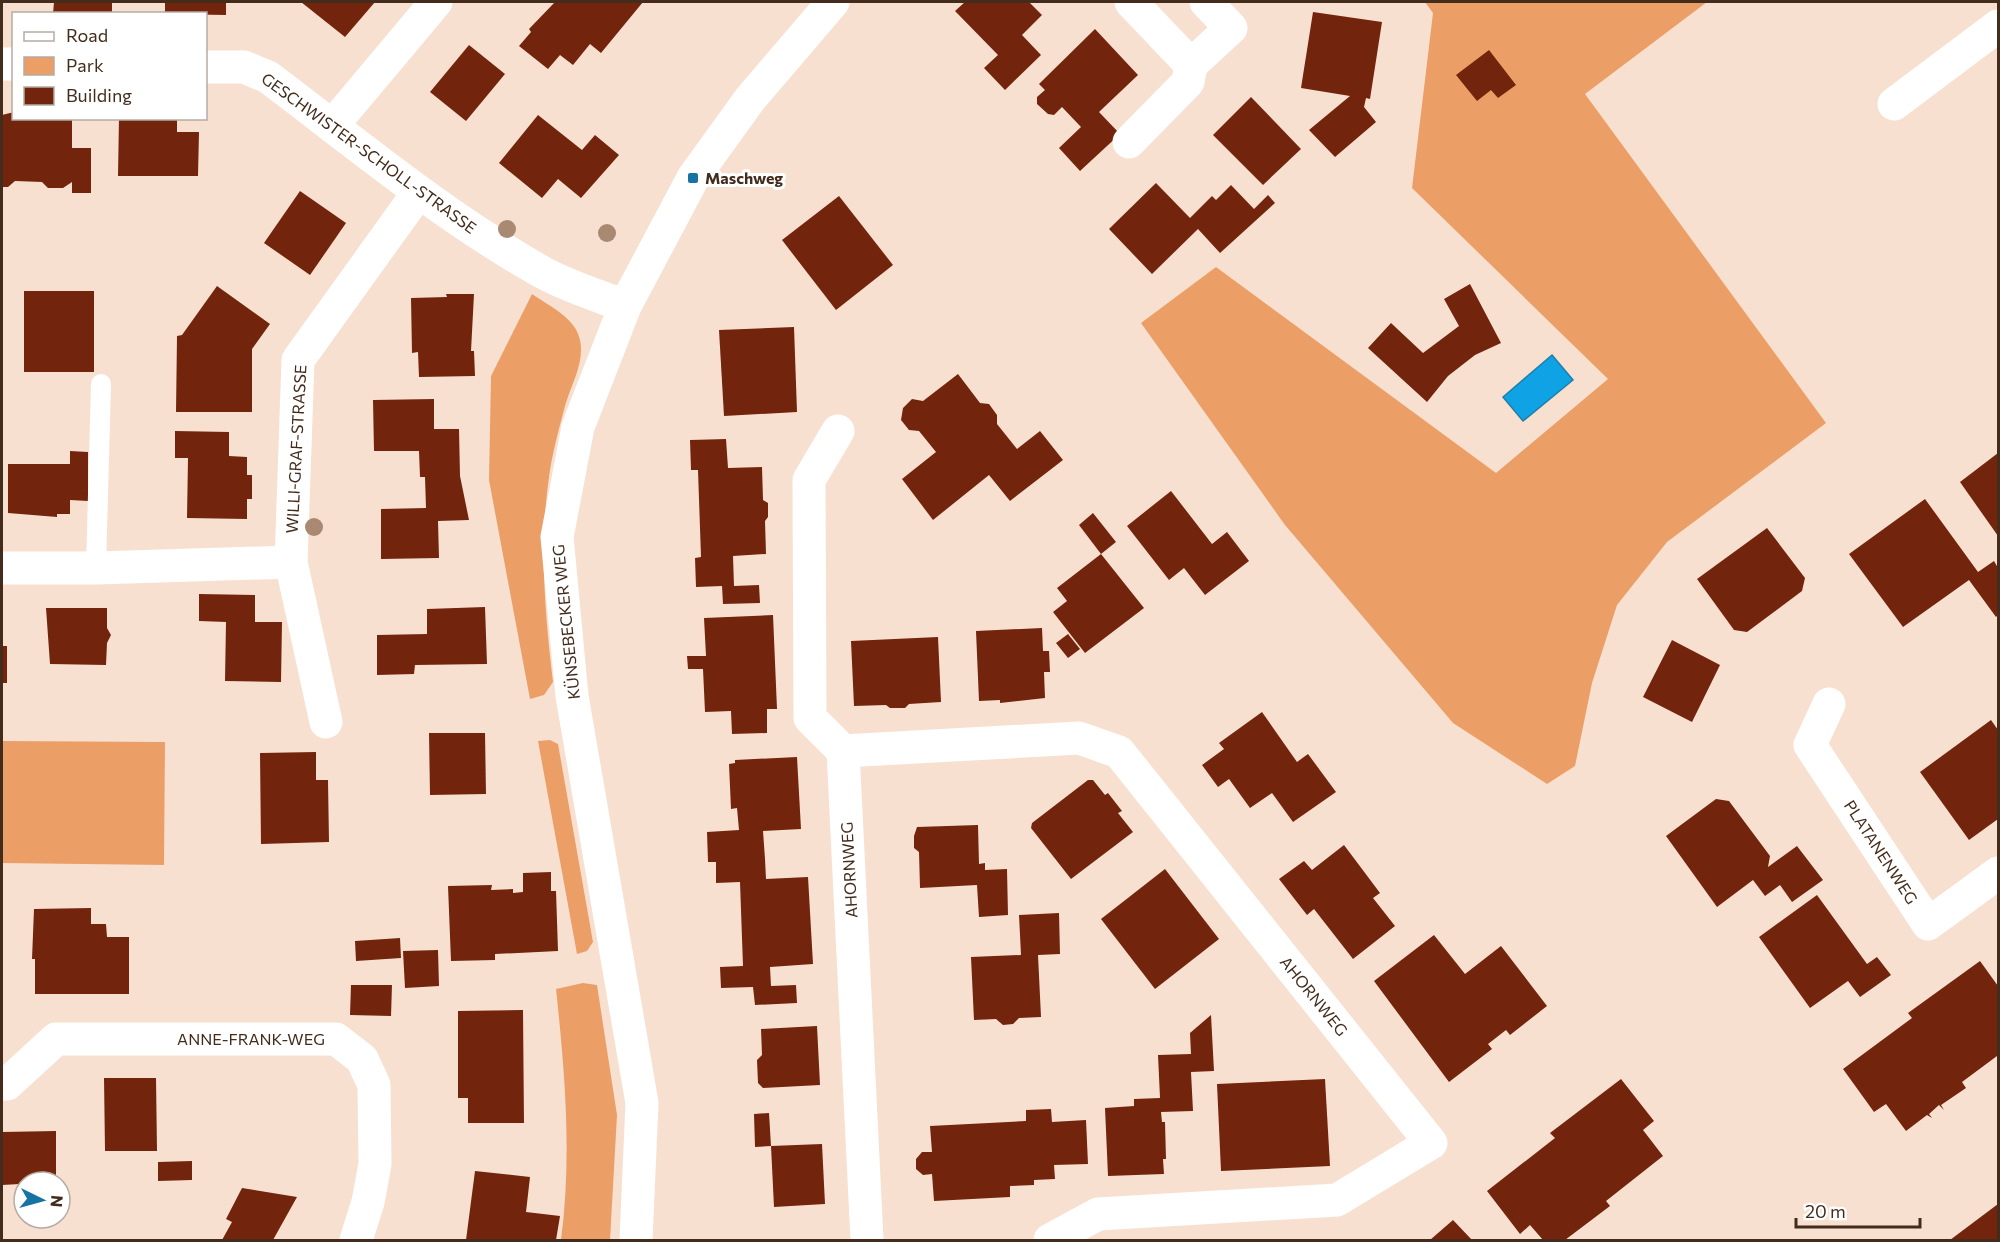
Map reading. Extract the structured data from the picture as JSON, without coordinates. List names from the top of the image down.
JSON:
{
  "streets": {
    "street": [
      "GESCHWISTER-SCHOLL-STRASSE",
      "WILLI-GRAF-STRASSE",
      "KÜNSEBECKER WEG",
      "PLATANENWEG",
      "AHORNWEG",
      "ANNE-FRANK-WEG"
    ]
  },
  "crossings": [
    ["GESCHWISTER-SCHOLL-STRASSE", "WILLI-GRAF-STRASSE"],
    ["GESCHWISTER-SCHOLL-STRASSE", "KÜNSEBECKER WEG"]
  ],
  "places": {
    "transit": ["Maschweg"]
  },
  "legend": ["Road", "Park", "Building"],
  "scale_bar": "20 m",
  "north": "right"
}
